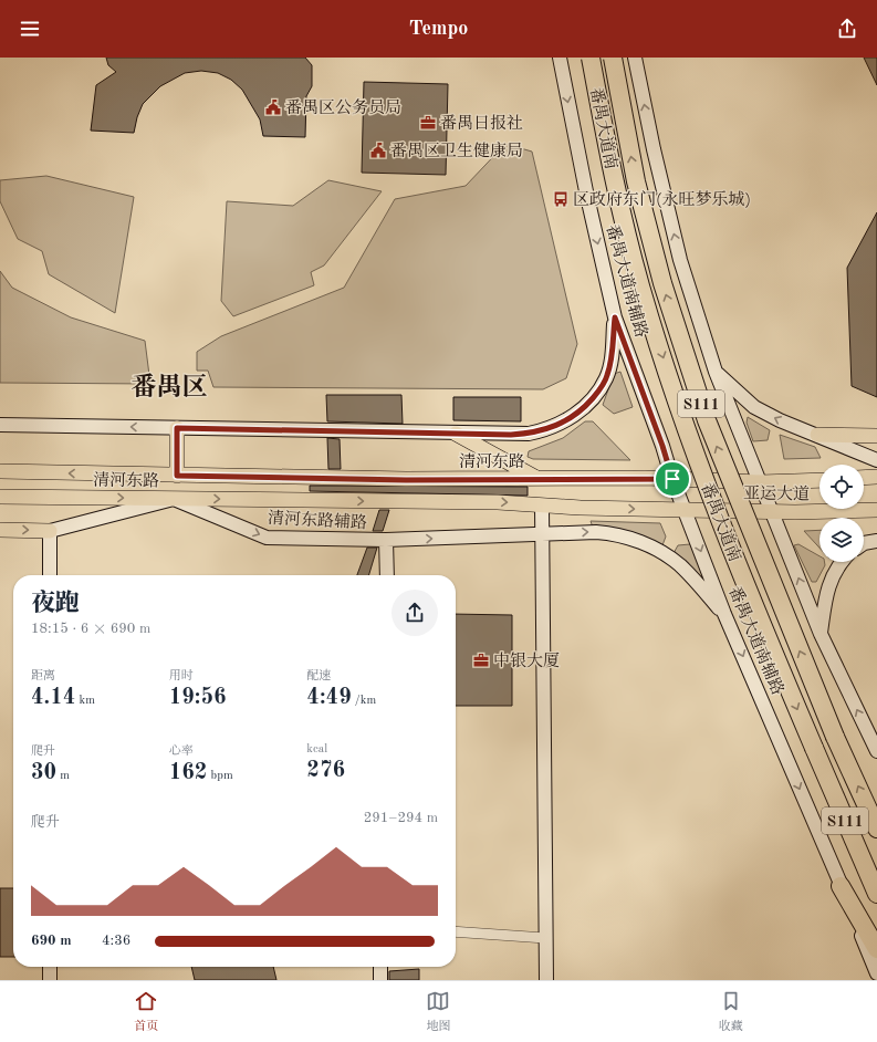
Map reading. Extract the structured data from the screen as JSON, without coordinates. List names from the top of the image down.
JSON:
{
  "streets": {
    "highway": ["番禺大道南", "S111"],
    "main road": [
      "番禺大道南辅路",
      "清河东路",
      "亚运大道",
      "清河东路辅路"
    ]
  },
  "crossings": [
    ["番禺大道南辅路", "清河东路"],
    ["番禺大道南辅路", "清河东路辅路"],
    ["清河东路", "亚运大道"],
    ["清河东路", "清河东路辅路"]
  ],
  "districts": ["番禺区"],
  "places": {
    "public building": ["番禺区公务员局", "番禺区卫生健康局"],
    "office": ["番禺日报社", "中银大厦"],
    "bus stop": ["区政府东门(永旺梦乐城)"]
  },
  "page": {
    "header": "Tempo",
    "heading": ["夜跑", "18:15 · 6 × 690 m"],
    "stats": [
      ["距离", "4.14 km"],
      ["用时", "19:56"],
      ["配速", "4:49 /km"],
      ["爬升", "30 m"],
      ["心率", "162 bpm"],
      ["kcal", "276"]
    ],
    "chart": ["爬升", "291–294 m"],
    "list": [
      {
        "name": "690 m",
        "note": "4:36"
      }
    ],
    "tabs": ["首页", "地图", "收藏"]
  }
}
